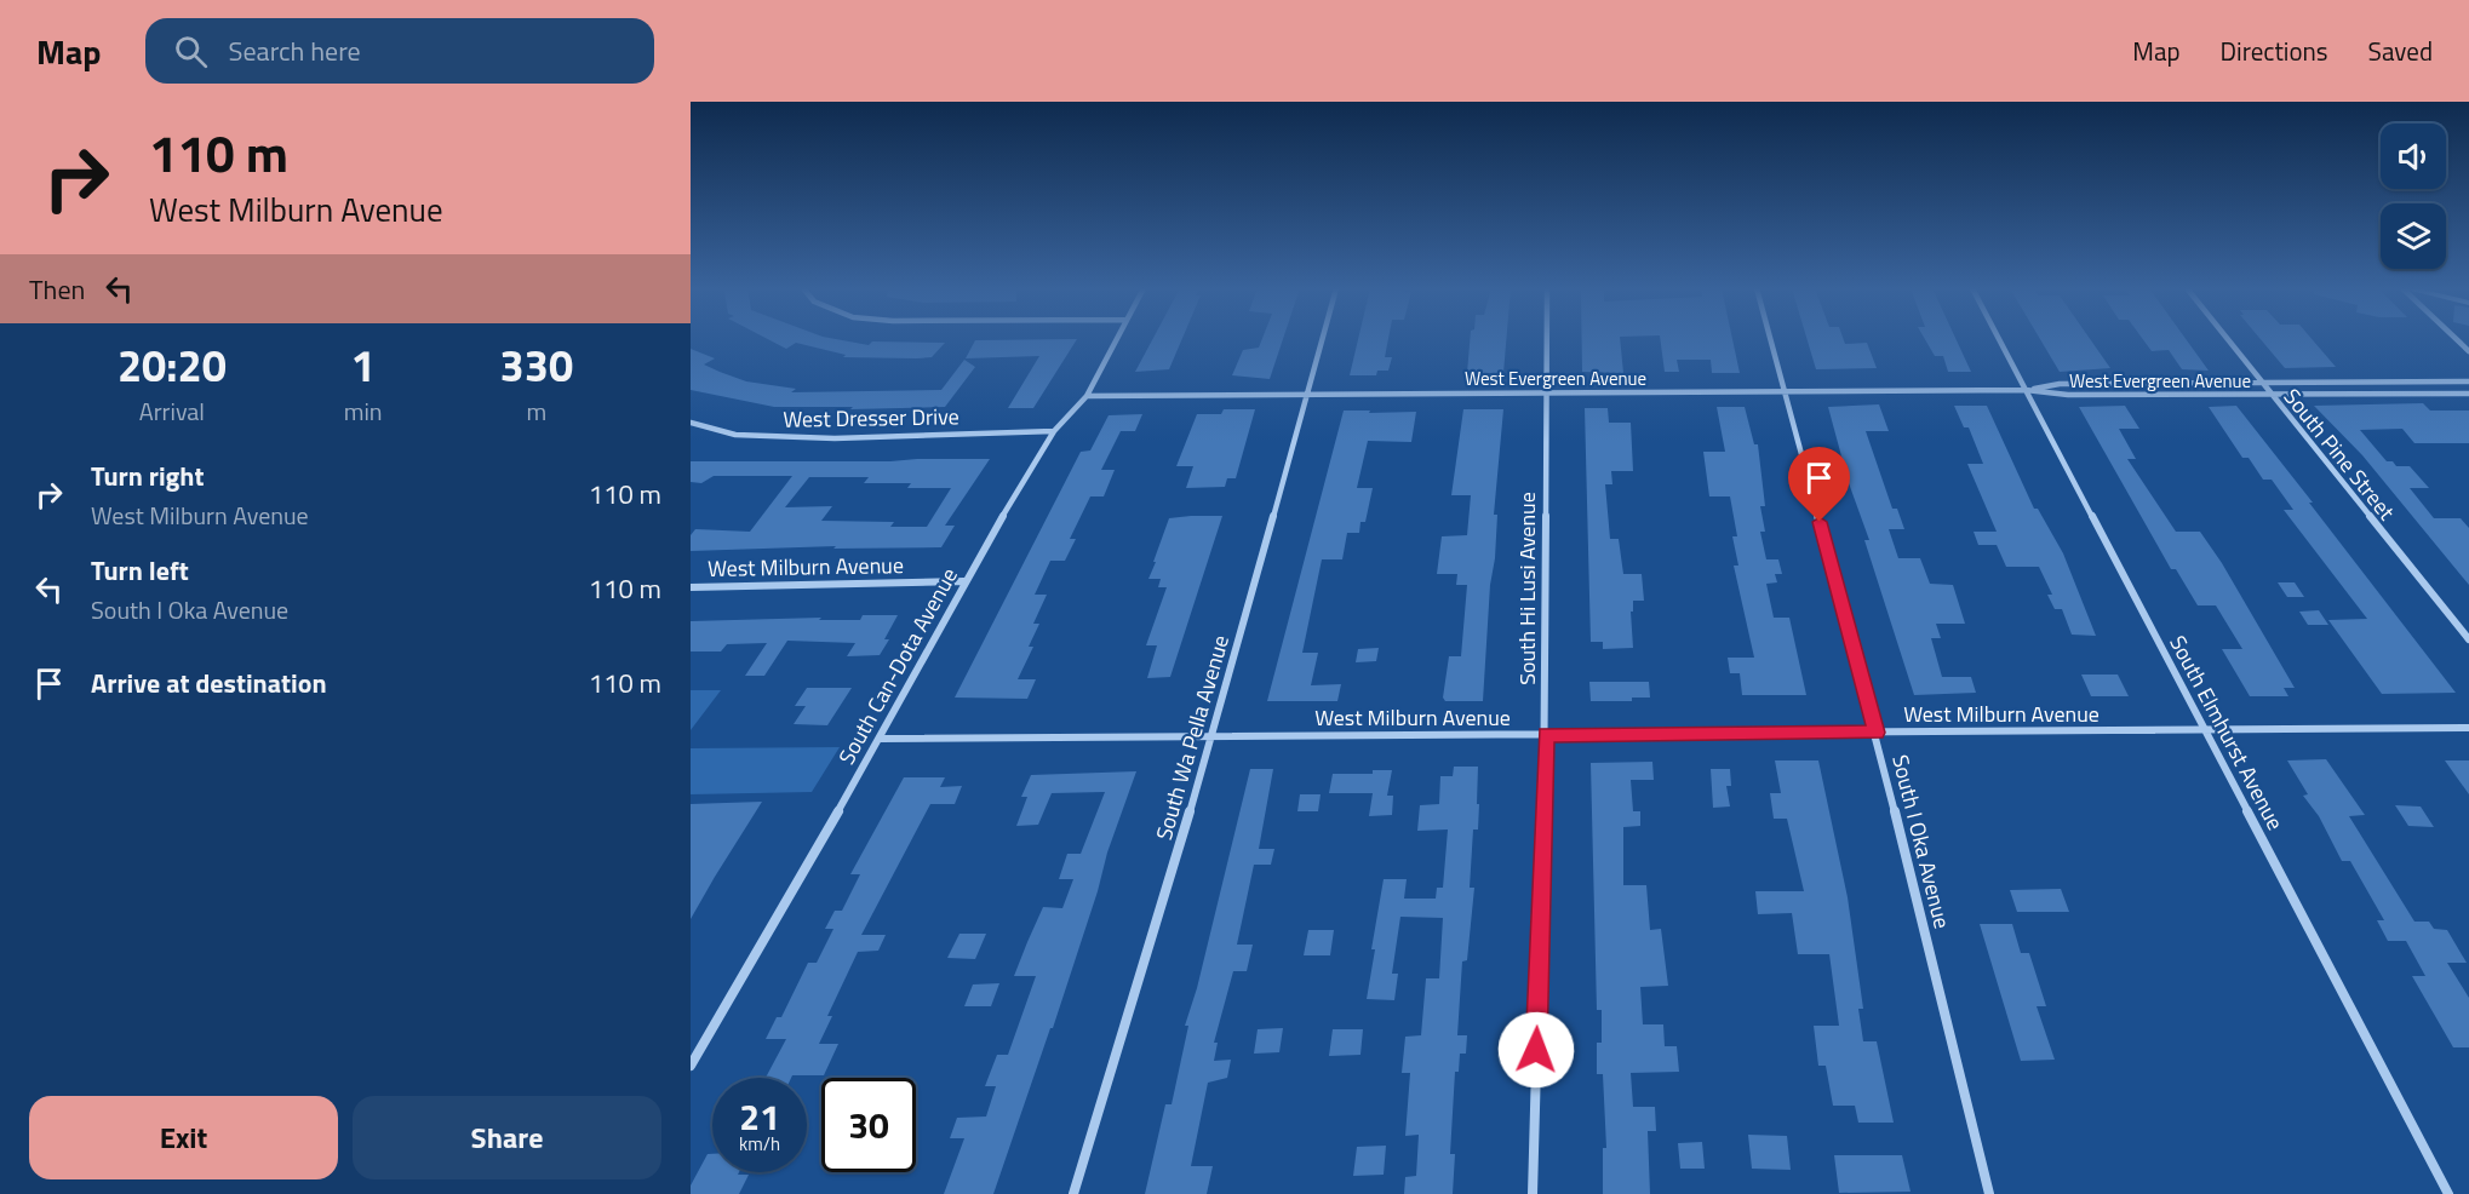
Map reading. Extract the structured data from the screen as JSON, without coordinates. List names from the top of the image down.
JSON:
{
  "streets": {
    "street": [
      "West Evergreen Avenue",
      "West Dresser Drive",
      "South Pine Street",
      "West Milburn Avenue",
      "South Hi Lusi Avenue",
      "South Can-Dota Avenue",
      "South Elmhurst Avenue",
      "South Wa Pella Avenue",
      "South I Oka Avenue"
    ]
  },
  "crossings": [
    ["West Evergreen Avenue", "South Pine Street"],
    ["West Evergreen Avenue", "South Hi Lusi Avenue"],
    ["West Evergreen Avenue", "South Can-Dota Avenue"],
    ["West Evergreen Avenue", "South Elmhurst Avenue"],
    ["West Evergreen Avenue", "South Wa Pella Avenue"],
    ["West Evergreen Avenue", "South I Oka Avenue"],
    ["West Dresser Drive", "South Can-Dota Avenue"],
    ["West Milburn Avenue", "South Hi Lusi Avenue"],
    ["West Milburn Avenue", "South Can-Dota Avenue"],
    ["West Milburn Avenue", "South Elmhurst Avenue"],
    ["West Milburn Avenue", "South Wa Pella Avenue"],
    ["West Milburn Avenue", "South I Oka Avenue"]
  ],
  "page": {
    "header": "Map",
    "search": "Search here",
    "nav": ["Map", "Directions", "Saved"],
    "turn": ["110 m", "West Milburn Avenue"],
    "then": "Then",
    "eta": [
      "20:20",
      "Arrival",
      "1",
      "min",
      "330",
      "m"
    ],
    "list": [
      {
        "name": "Turn right",
        "note": "West Milburn Avenue",
        "value": "110 m"
      },
      {
        "name": "Turn left",
        "note": "South I Oka Avenue",
        "value": "110 m"
      },
      {
        "name": "Arrive at destination",
        "value": "110 m"
      }
    ],
    "speed": "21 km/h",
    "limit": "30",
    "buttons": ["Exit", "Share"]
  }
}
